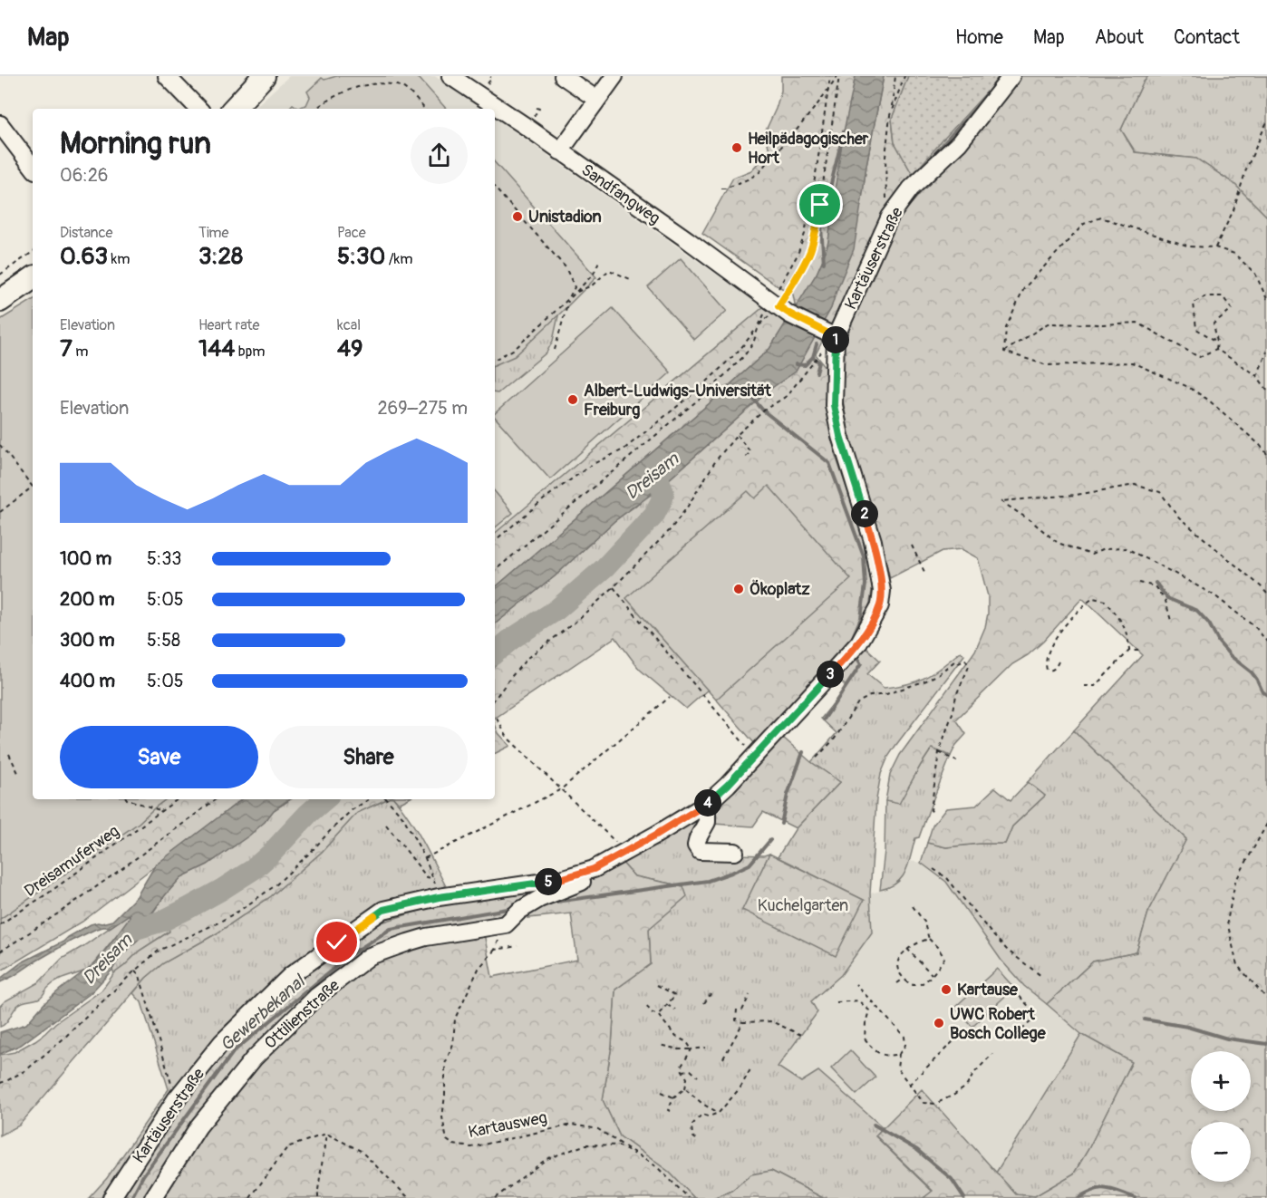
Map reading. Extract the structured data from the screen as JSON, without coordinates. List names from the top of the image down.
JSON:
{
  "streets": {
    "street": ["Sandfangweg", "Kartäuserstraße", "Ottilienstraße"],
    "path": ["Dreisamuferweg", "Kartausweg"]
  },
  "crossings": [
    ["Sandfangweg", "Kartäuserstraße"]
  ],
  "water": ["Dreisam", "Gewerbekanal"],
  "parks": ["Kuchelgarten"],
  "places": [
    "Heilpädagogischer Hort",
    "Unistadion",
    "Albert-Ludwigs-Universität Freiburg",
    "Ökoplatz",
    "Kartause",
    "UWC Robert Bosch College"
  ],
  "page": {
    "header": "Map",
    "nav": [
      "Home",
      "Map",
      "About",
      "Contact"
    ],
    "heading": ["Morning run", "06:26"],
    "stats": [
      ["Distance", "0.63 km"],
      ["Time", "3:28"],
      ["Pace", "5:30 /km"],
      ["Elevation", "7 m"],
      ["Heart rate", "144 bpm"],
      ["kcal", "49"]
    ],
    "pins": [
      "1",
      "2",
      "3",
      "4",
      "5"
    ],
    "chart": ["Elevation", "269–275 m"],
    "list": [
      {
        "name": "100 m",
        "note": "5:33"
      },
      {
        "name": "200 m",
        "note": "5:05"
      },
      {
        "name": "300 m",
        "note": "5:58"
      },
      {
        "name": "400 m",
        "note": "5:05"
      }
    ],
    "buttons": ["Save", "Share"],
    "map_buttons": ["+", "−"]
  }
}
